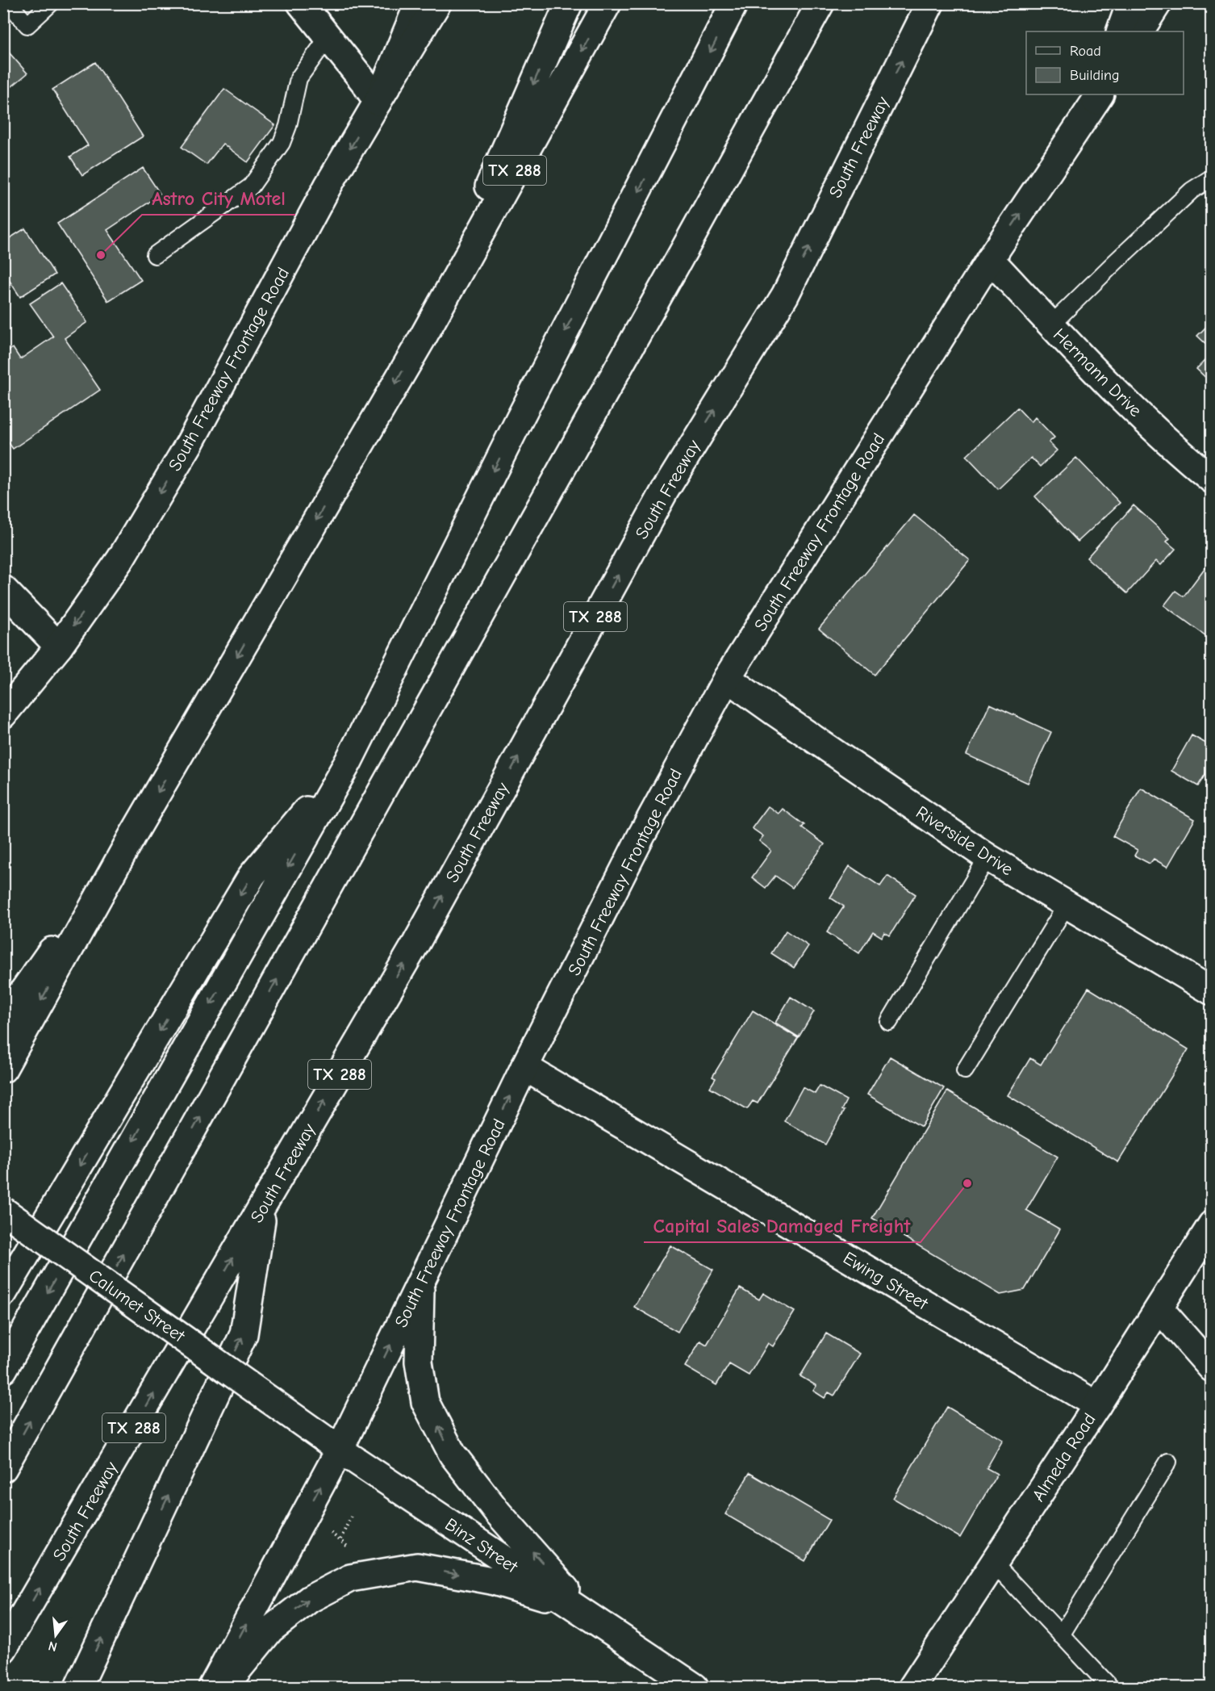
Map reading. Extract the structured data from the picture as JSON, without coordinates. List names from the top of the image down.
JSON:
{
  "streets": {
    "main road": [
      "South Freeway",
      "TX 288",
      "South Freeway Frontage Road",
      "Hermann Drive",
      "Riverside Drive",
      "Ewing Street",
      "Calumet Street",
      "Almeda Road",
      "Binz Street"
    ]
  },
  "crossings": [
    ["South Freeway Frontage Road", "Hermann Drive"],
    ["South Freeway Frontage Road", "Riverside Drive"],
    ["South Freeway Frontage Road", "Ewing Street"],
    ["South Freeway Frontage Road", "Binz Street"],
    ["Ewing Street", "Almeda Road"],
    ["Calumet Street", "Binz Street"]
  ],
  "places": ["Astro City Motel", "Capital Sales Damaged Freight"],
  "legend": ["Road", "Building"],
  "north": "bottom"
}
